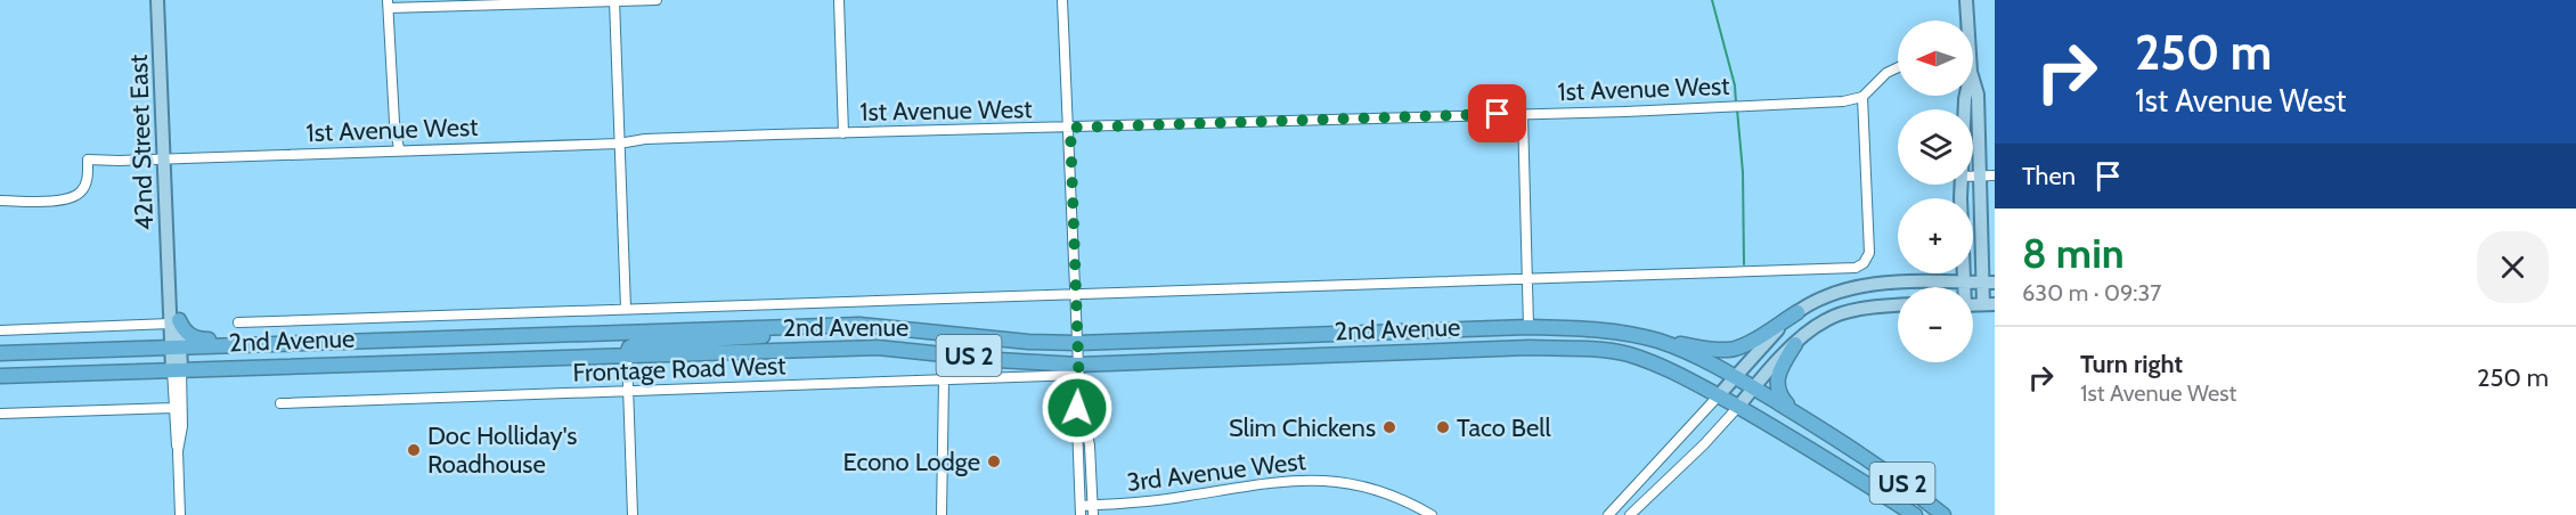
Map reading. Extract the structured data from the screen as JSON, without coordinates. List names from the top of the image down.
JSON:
{
  "streets": {
    "highway": ["2nd Avenue", "US 2"],
    "main road": ["42nd Street East"],
    "street": ["1st Avenue West", "Frontage Road West", "3rd Avenue West"]
  },
  "crossings": [
    ["1st Avenue West", "42nd Street East"],
    ["42nd Street East", "2nd Avenue"],
    ["2nd Avenue", "Frontage Road West"]
  ],
  "places": [
    "Slim Chickens",
    "Taco Bell",
    "Doc Holliday's Roadhouse",
    "Econo Lodge"
  ],
  "north": "left",
  "page": {
    "turn": ["250 m", "1st Avenue West"],
    "map_buttons": ["+", "−"],
    "then": "Then",
    "heading": ["8 min", "630 m · 09:37"],
    "list": [
      {
        "name": "Turn right",
        "note": "1st Avenue West",
        "value": "250 m"
      }
    ]
  }
}
